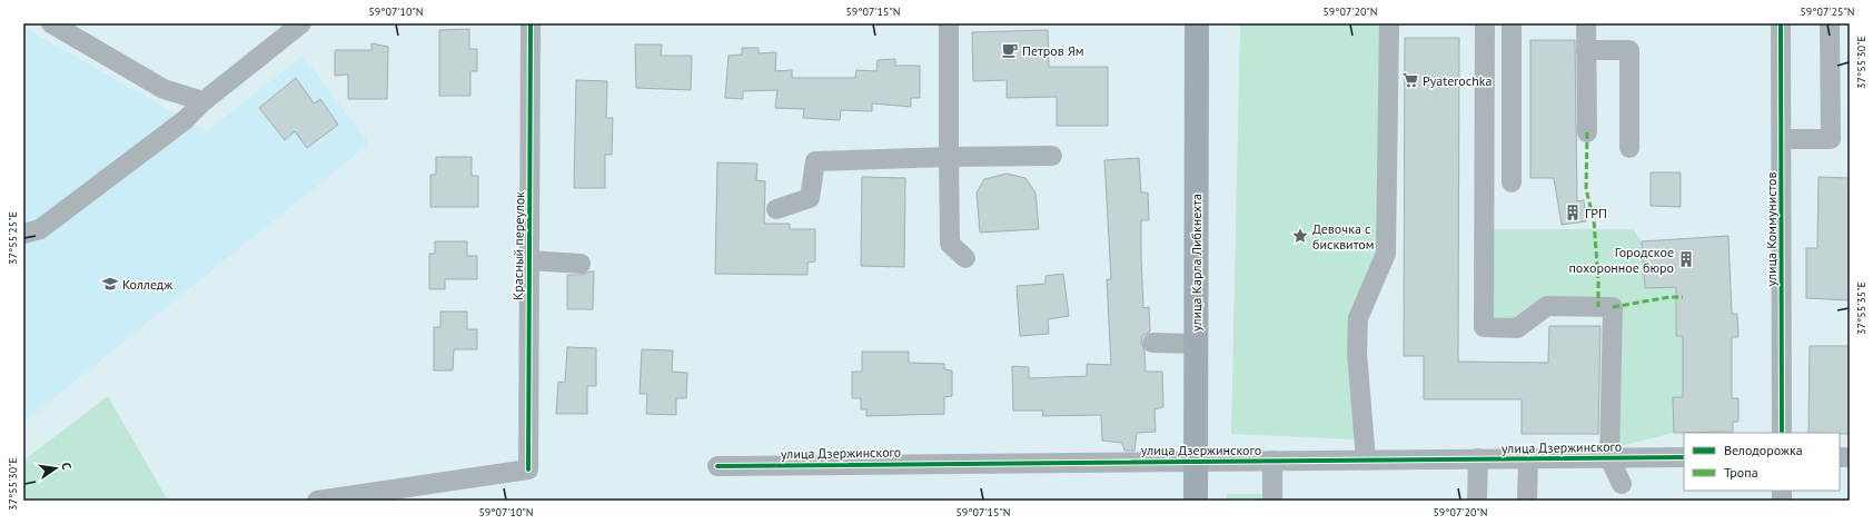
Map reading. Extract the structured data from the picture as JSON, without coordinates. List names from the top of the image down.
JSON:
{
  "streets": {
    "main road": ["улица Карла Либкнехта"],
    "street": ["улица Коммунистов", "Красный переулок", "улица Дзержинского"]
  },
  "crossings": [
    ["улица Карла Либкнехта", "улица Дзержинского"]
  ],
  "places": {
    "cafe": ["Петров Ям"],
    "supermarket": ["Pyaterochka"],
    "building": ["ГРП", "Городское похоронное бюро"],
    "place": ["Девочка с бисквитом"],
    "school or university": ["Колледж"]
  },
  "legend": ["Велодорожка", "Тропа"],
  "north": "right",
  "coordinates": [
    "59°07'10\"N",
    "59°07'15\"N",
    "59°07'20\"N",
    "59°07'25\"N",
    "37°55'30\"E",
    "37°55'25\"E",
    "37°55'35\"E"
  ]
}
